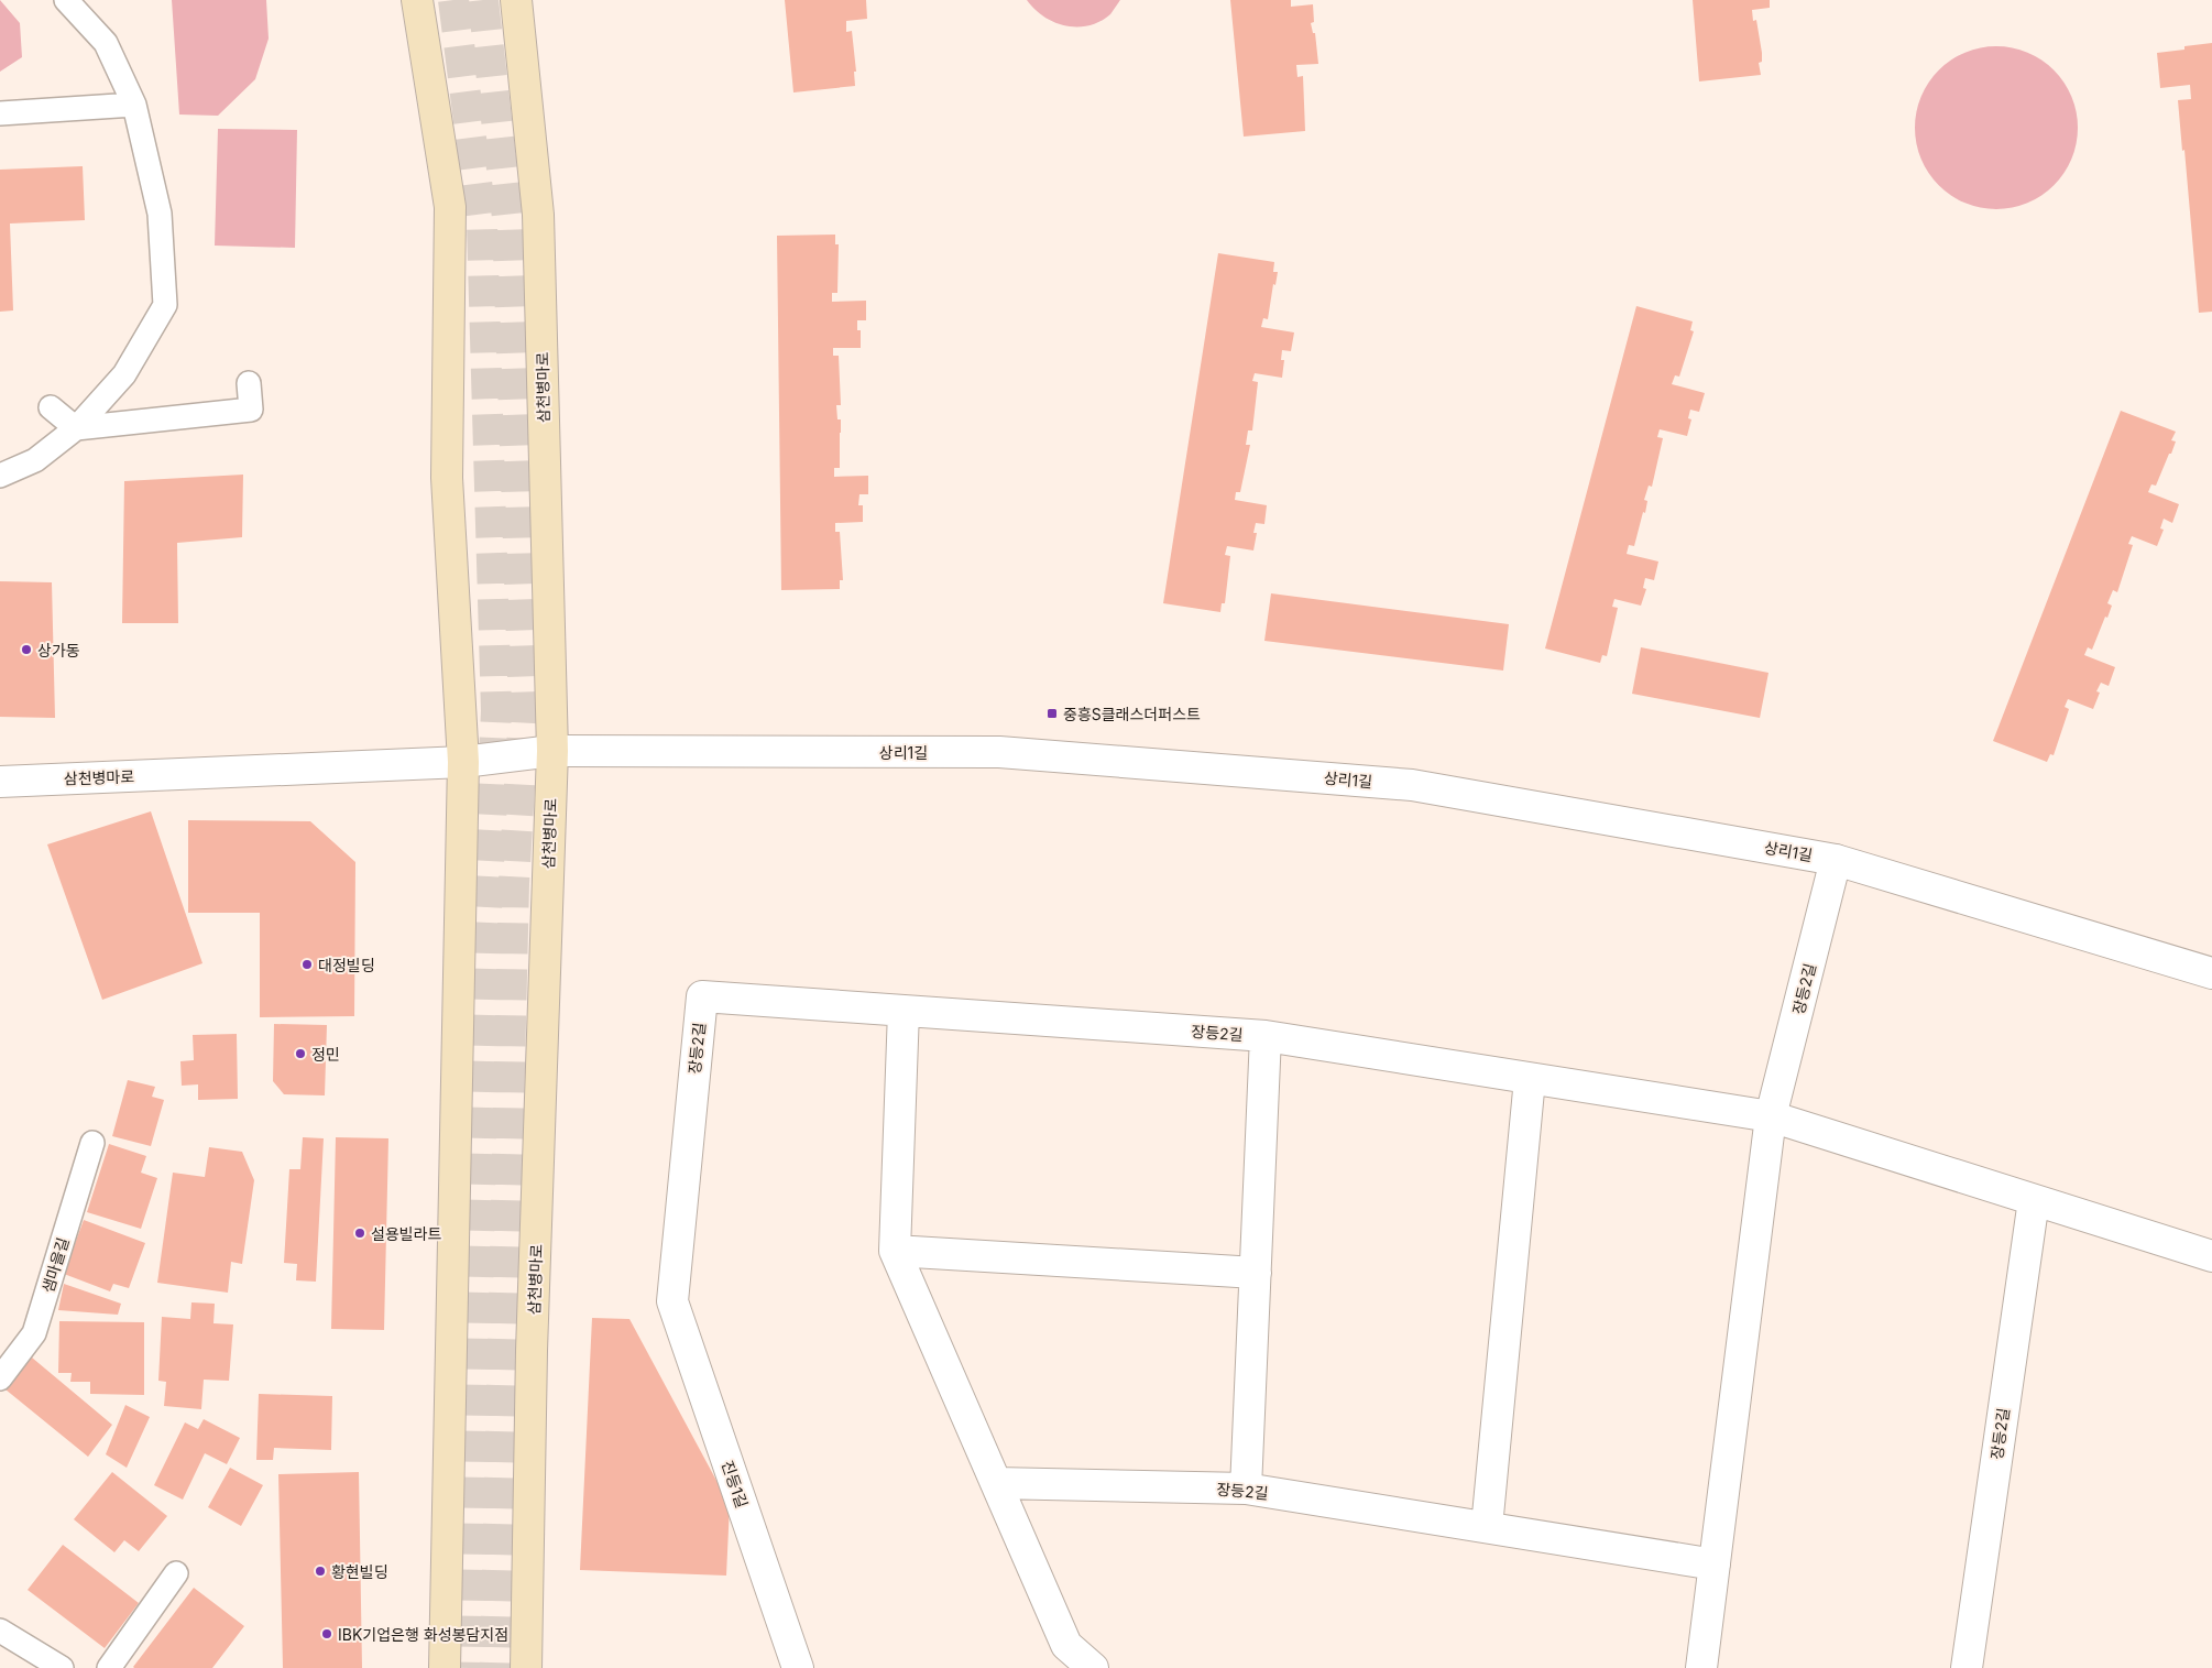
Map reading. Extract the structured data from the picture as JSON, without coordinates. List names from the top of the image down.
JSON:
{
  "streets": {
    "main road": ["삼천병마로"],
    "street": ["상리1길", "장등2길", "진등1길"],
    "lane": ["샘마을길"]
  },
  "crossings": [
    ["삼천병마로", "상리1길"],
    ["상리1길", "장등2길"],
    ["장등2길", "진등1길"]
  ],
  "places": {
    "other": [
      "상가동",
      "대정빌딩",
      "정민",
      "설용빌라트",
      "황현빌딩",
      "IBK기업은행 화성봉담지점"
    ],
    "transit": ["중흥S클래스더퍼스트"]
  }
}
